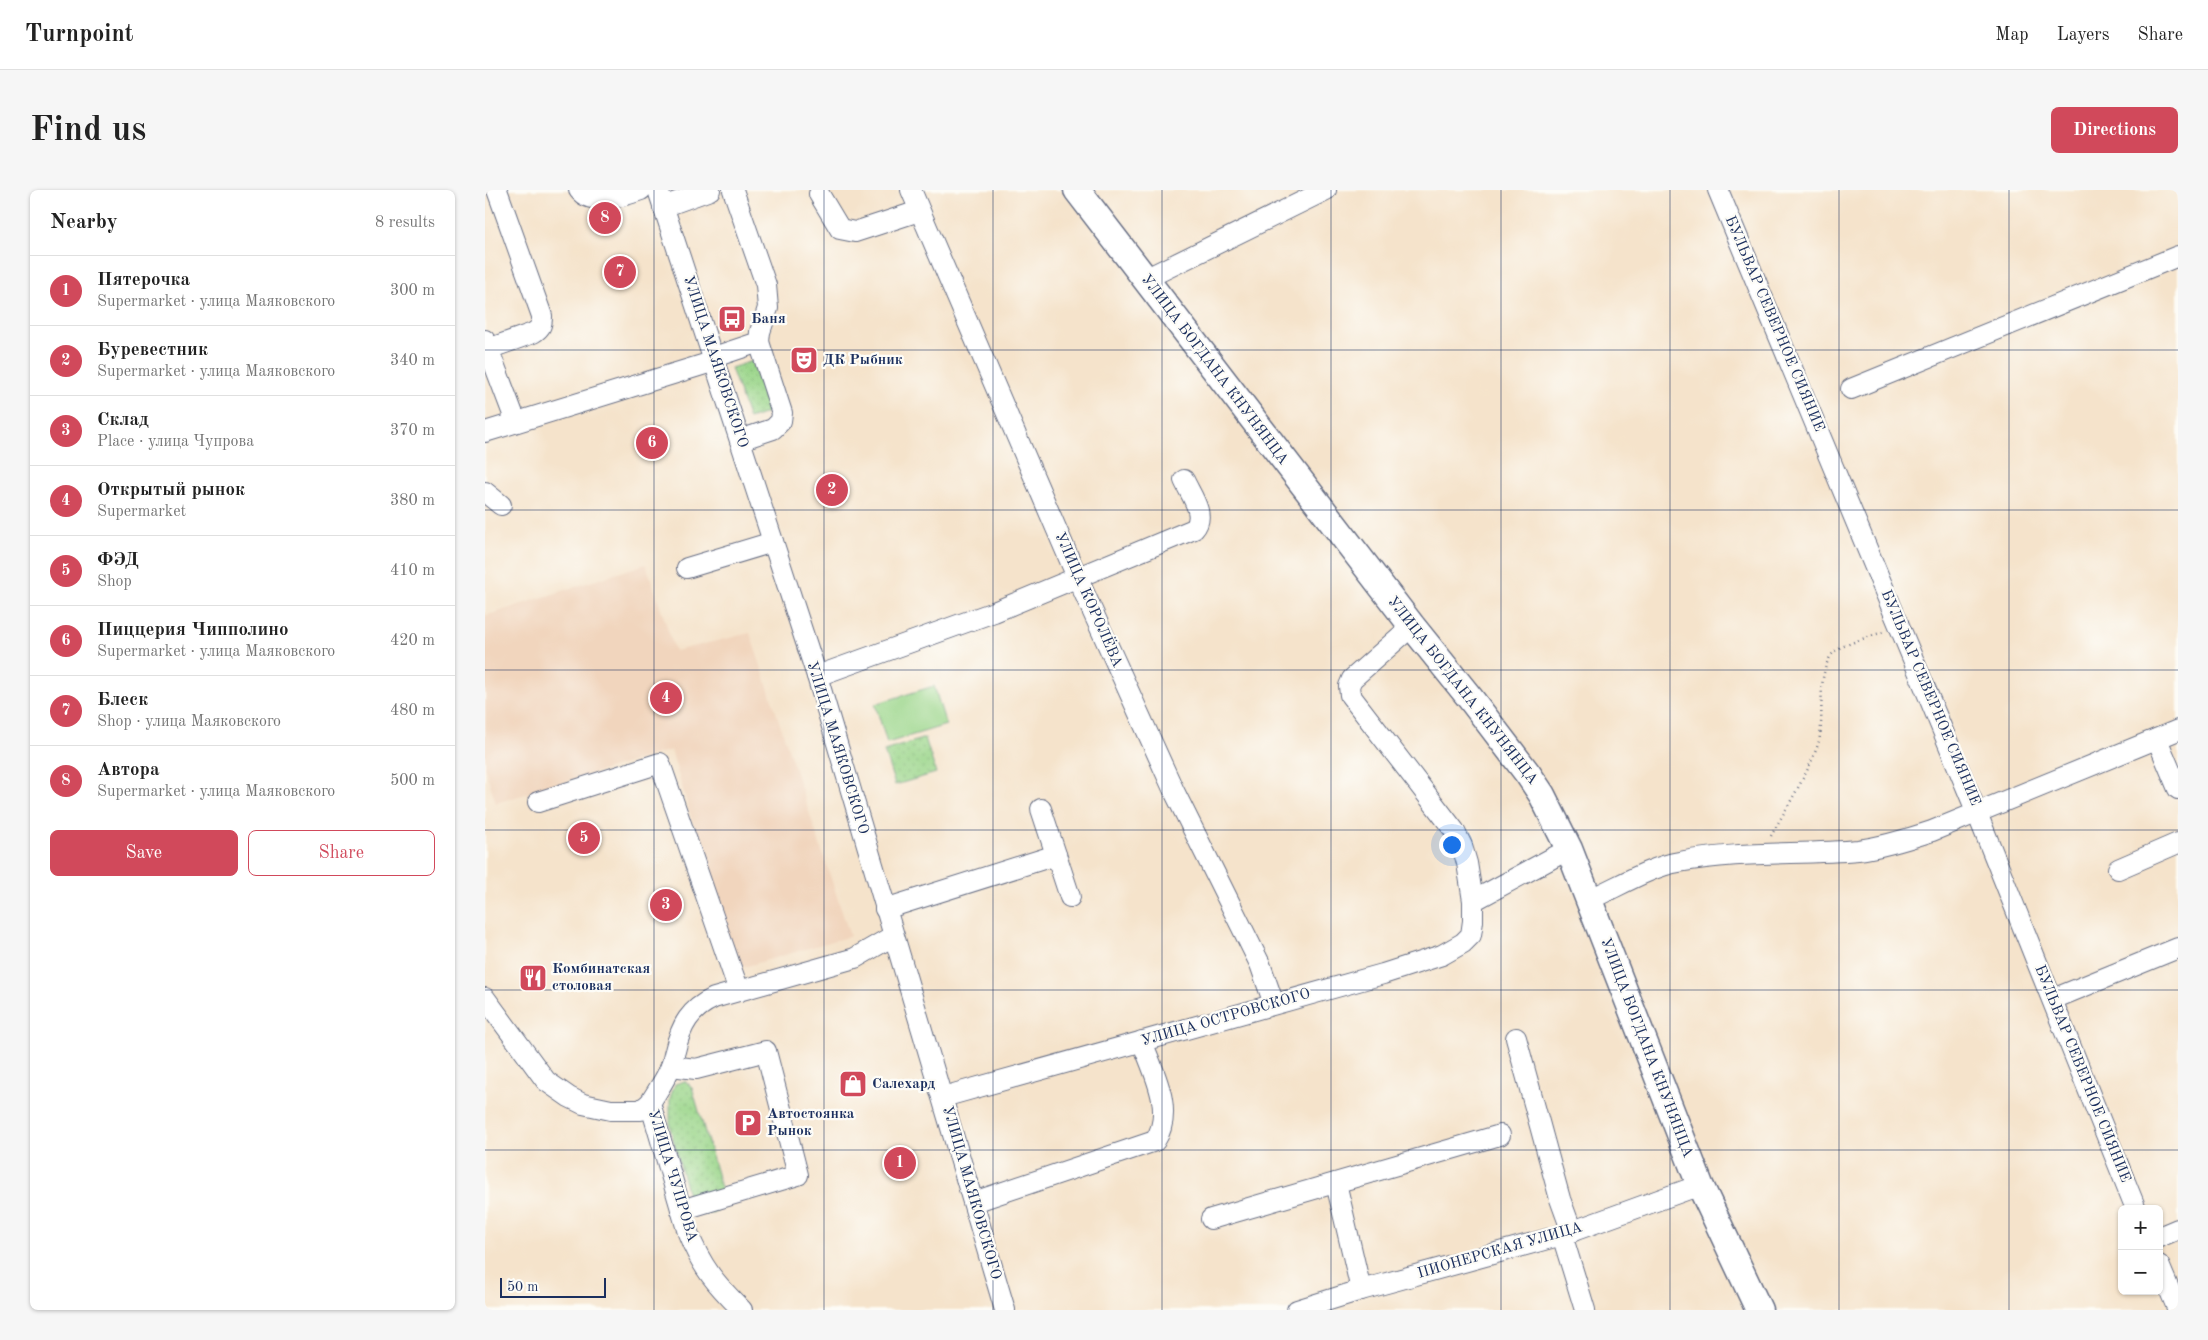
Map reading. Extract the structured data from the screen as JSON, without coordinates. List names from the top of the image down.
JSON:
{
  "streets": {
    "main road": ["УЛИЦА БОГДАНА КНУНЯНЦА"],
    "street": [
      "БУЛЬВАР СЕВЕРНОЕ СИЯНИЕ",
      "УЛИЦА МАЯКОВСКОГО",
      "УЛИЦА КОРОЛЁВА",
      "УЛИЦА ОСТРОВСКОГО",
      "УЛИЦА ЧУПРОВА",
      "ПИОНЕРСКАЯ УЛИЦА"
    ]
  },
  "crossings": [
    ["УЛИЦА МАЯКОВСКОГО", "УЛИЦА ОСТРОВСКОГО"],
    ["УЛИЦА МАЯКОВСКОГО", "УЛИЦА ЧУПРОВА"],
    ["УЛИЦА БОГДАНА КНУНЯНЦА", "ПИОНЕРСКАЯ УЛИЦА"],
    ["УЛИЦА КОРОЛЁВА", "УЛИЦА ОСТРОВСКОГО"]
  ],
  "places": {
    "bus stop": ["Баня"],
    "theatre": ["ДК Рыбник"],
    "restaurant": ["Комбинатская столовая"],
    "shop": ["Салехард"],
    "parking": ["Автостоянка Рынок"]
  },
  "scale_bar": "50 m",
  "page": {
    "header": "Turnpoint",
    "nav": ["Map", "Layers", "Share"],
    "buttons": [
      "Directions",
      ["Save", "Share"]
    ],
    "title": "Find us",
    "heading": ["Nearby", "8 results"],
    "pins": [
      "8",
      "7",
      "6",
      "2",
      "4",
      "5",
      "3",
      "1"
    ],
    "list": [
      {
        "mark": "1",
        "name": "Пятерочка",
        "note": "Supermarket · улица Маяковского",
        "value": "300 m"
      },
      {
        "mark": "2",
        "name": "Буревестник",
        "note": "Supermarket · улица Маяковского",
        "value": "340 m"
      },
      {
        "mark": "3",
        "name": "Склад",
        "note": "Place · улица Чупрова",
        "value": "370 m"
      },
      {
        "mark": "4",
        "name": "Открытый рынок",
        "note": "Supermarket",
        "value": "380 m"
      },
      {
        "mark": "5",
        "name": "ФЭД",
        "note": "Shop",
        "value": "410 m"
      },
      {
        "mark": "6",
        "name": "Пиццерия Чипполино",
        "note": "Supermarket · улица Маяковского",
        "value": "420 m"
      },
      {
        "mark": "7",
        "name": "Блеск",
        "note": "Shop · улица Маяковского",
        "value": "480 m"
      },
      {
        "mark": "8",
        "name": "Автора",
        "note": "Supermarket · улица Маяковского",
        "value": "500 m"
      }
    ],
    "map_buttons": ["+", "−"],
    "scale": "50 m"
  }
}
